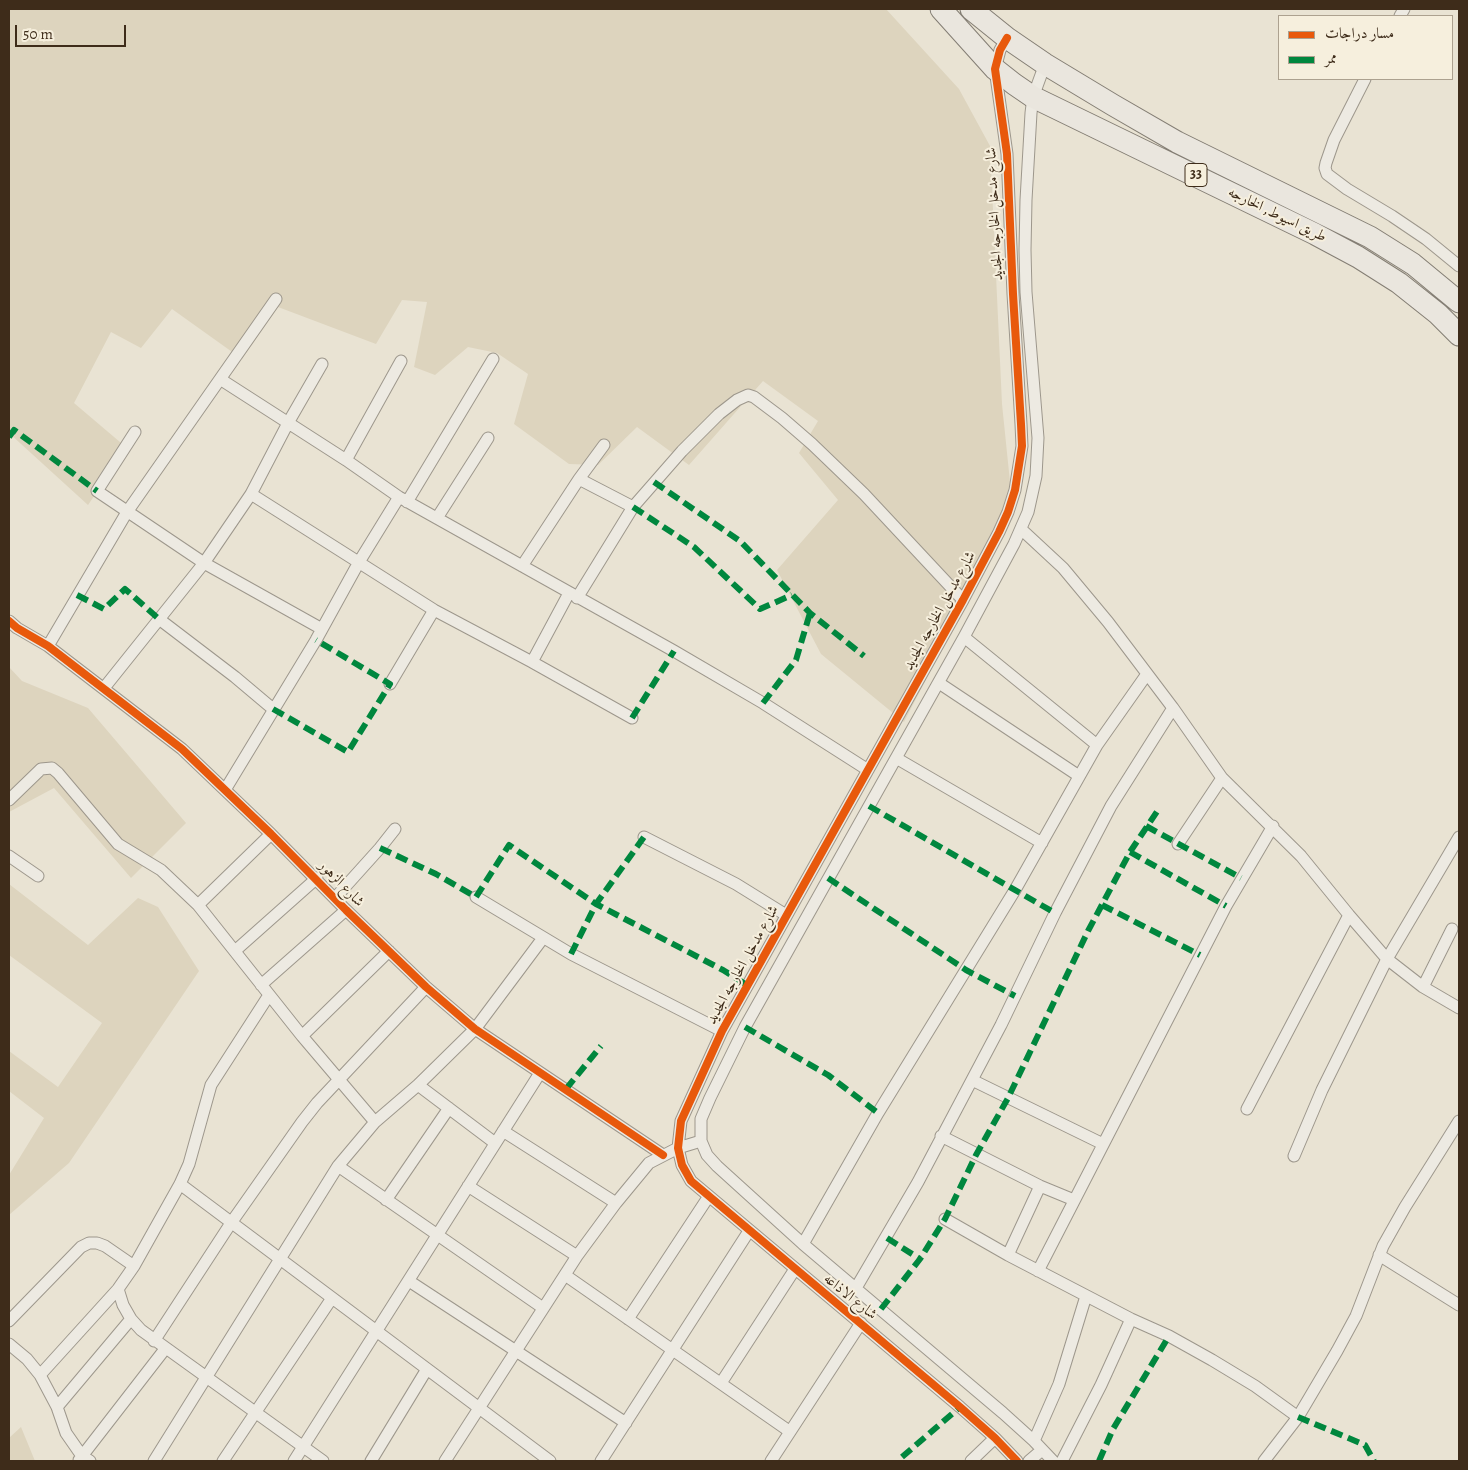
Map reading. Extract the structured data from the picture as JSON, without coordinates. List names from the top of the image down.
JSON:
{
  "streets": {
    "highway": ["33", "طريق اسيوط, الخارجه"],
    "street": ["شارع مدخل الخارجه الجديد", "شارع الزهور", "شارع الاذاعه"]
  },
  "crossings": [
    ["شارع مدخل الخارجه الجديد", "طريق اسيوط, الخارجه"],
    ["شارع مدخل الخارجه الجديد", "شارع الاذاعه"]
  ],
  "legend": ["مسار دراجات", "ممر"],
  "scale_bar": "50 m"
}
